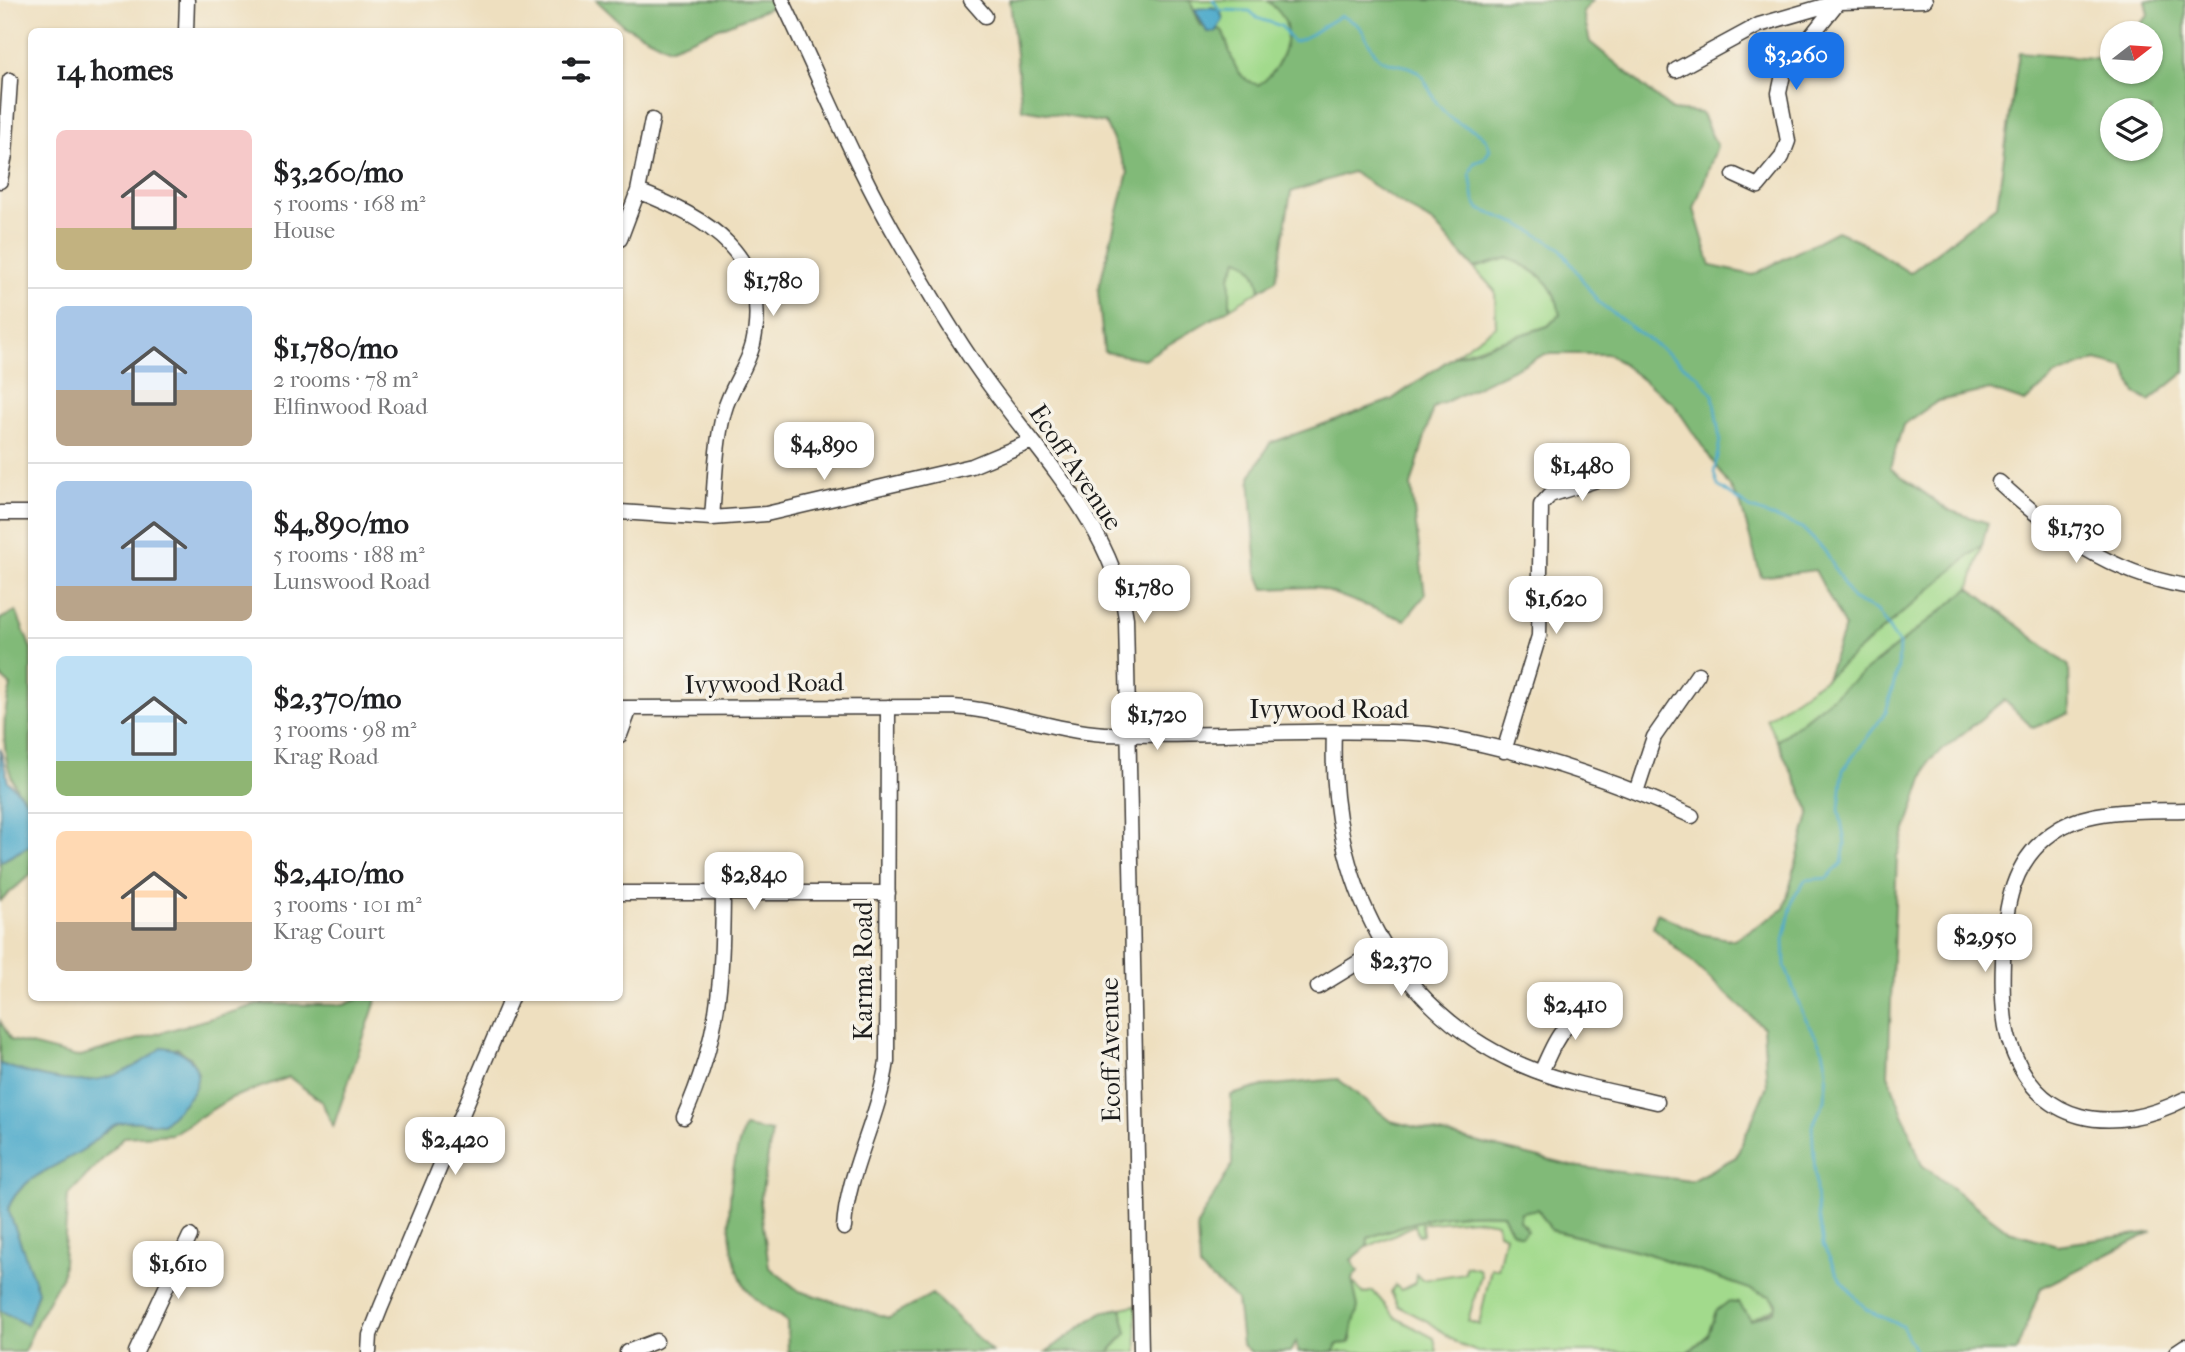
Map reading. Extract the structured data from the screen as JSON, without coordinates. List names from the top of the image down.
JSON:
{
  "streets": {
    "street": ["Ecoff Avenue", "Ivywood Road", "Karma Road"]
  },
  "crossings": [
    ["Ecoff Avenue", "Ivywood Road"],
    ["Ivywood Road", "Karma Road"]
  ],
  "north": "right",
  "page": {
    "heading": "14 homes",
    "price": [
      "$3,260",
      "$1,780",
      "$4,890",
      "$1,480",
      "$1,730",
      "$1,780",
      "$1,620",
      "$1,720",
      "$2,840",
      "$2,950",
      "$2,370",
      "$2,410",
      "$2,420",
      "$1,610"
    ],
    "list": [
      {
        "name": "$3,260/mo",
        "note": "5 rooms · 168 m² · House"
      },
      {
        "name": "$1,780/mo",
        "note": "2 rooms · 78 m² · Elfinwood Road"
      },
      {
        "name": "$4,890/mo",
        "note": "5 rooms · 188 m² · Lunswood Road"
      },
      {
        "name": "$2,370/mo",
        "note": "3 rooms · 98 m² · Krag Road"
      },
      {
        "name": "$2,410/mo",
        "note": "3 rooms · 101 m² · Krag Court"
      }
    ]
  }
}
